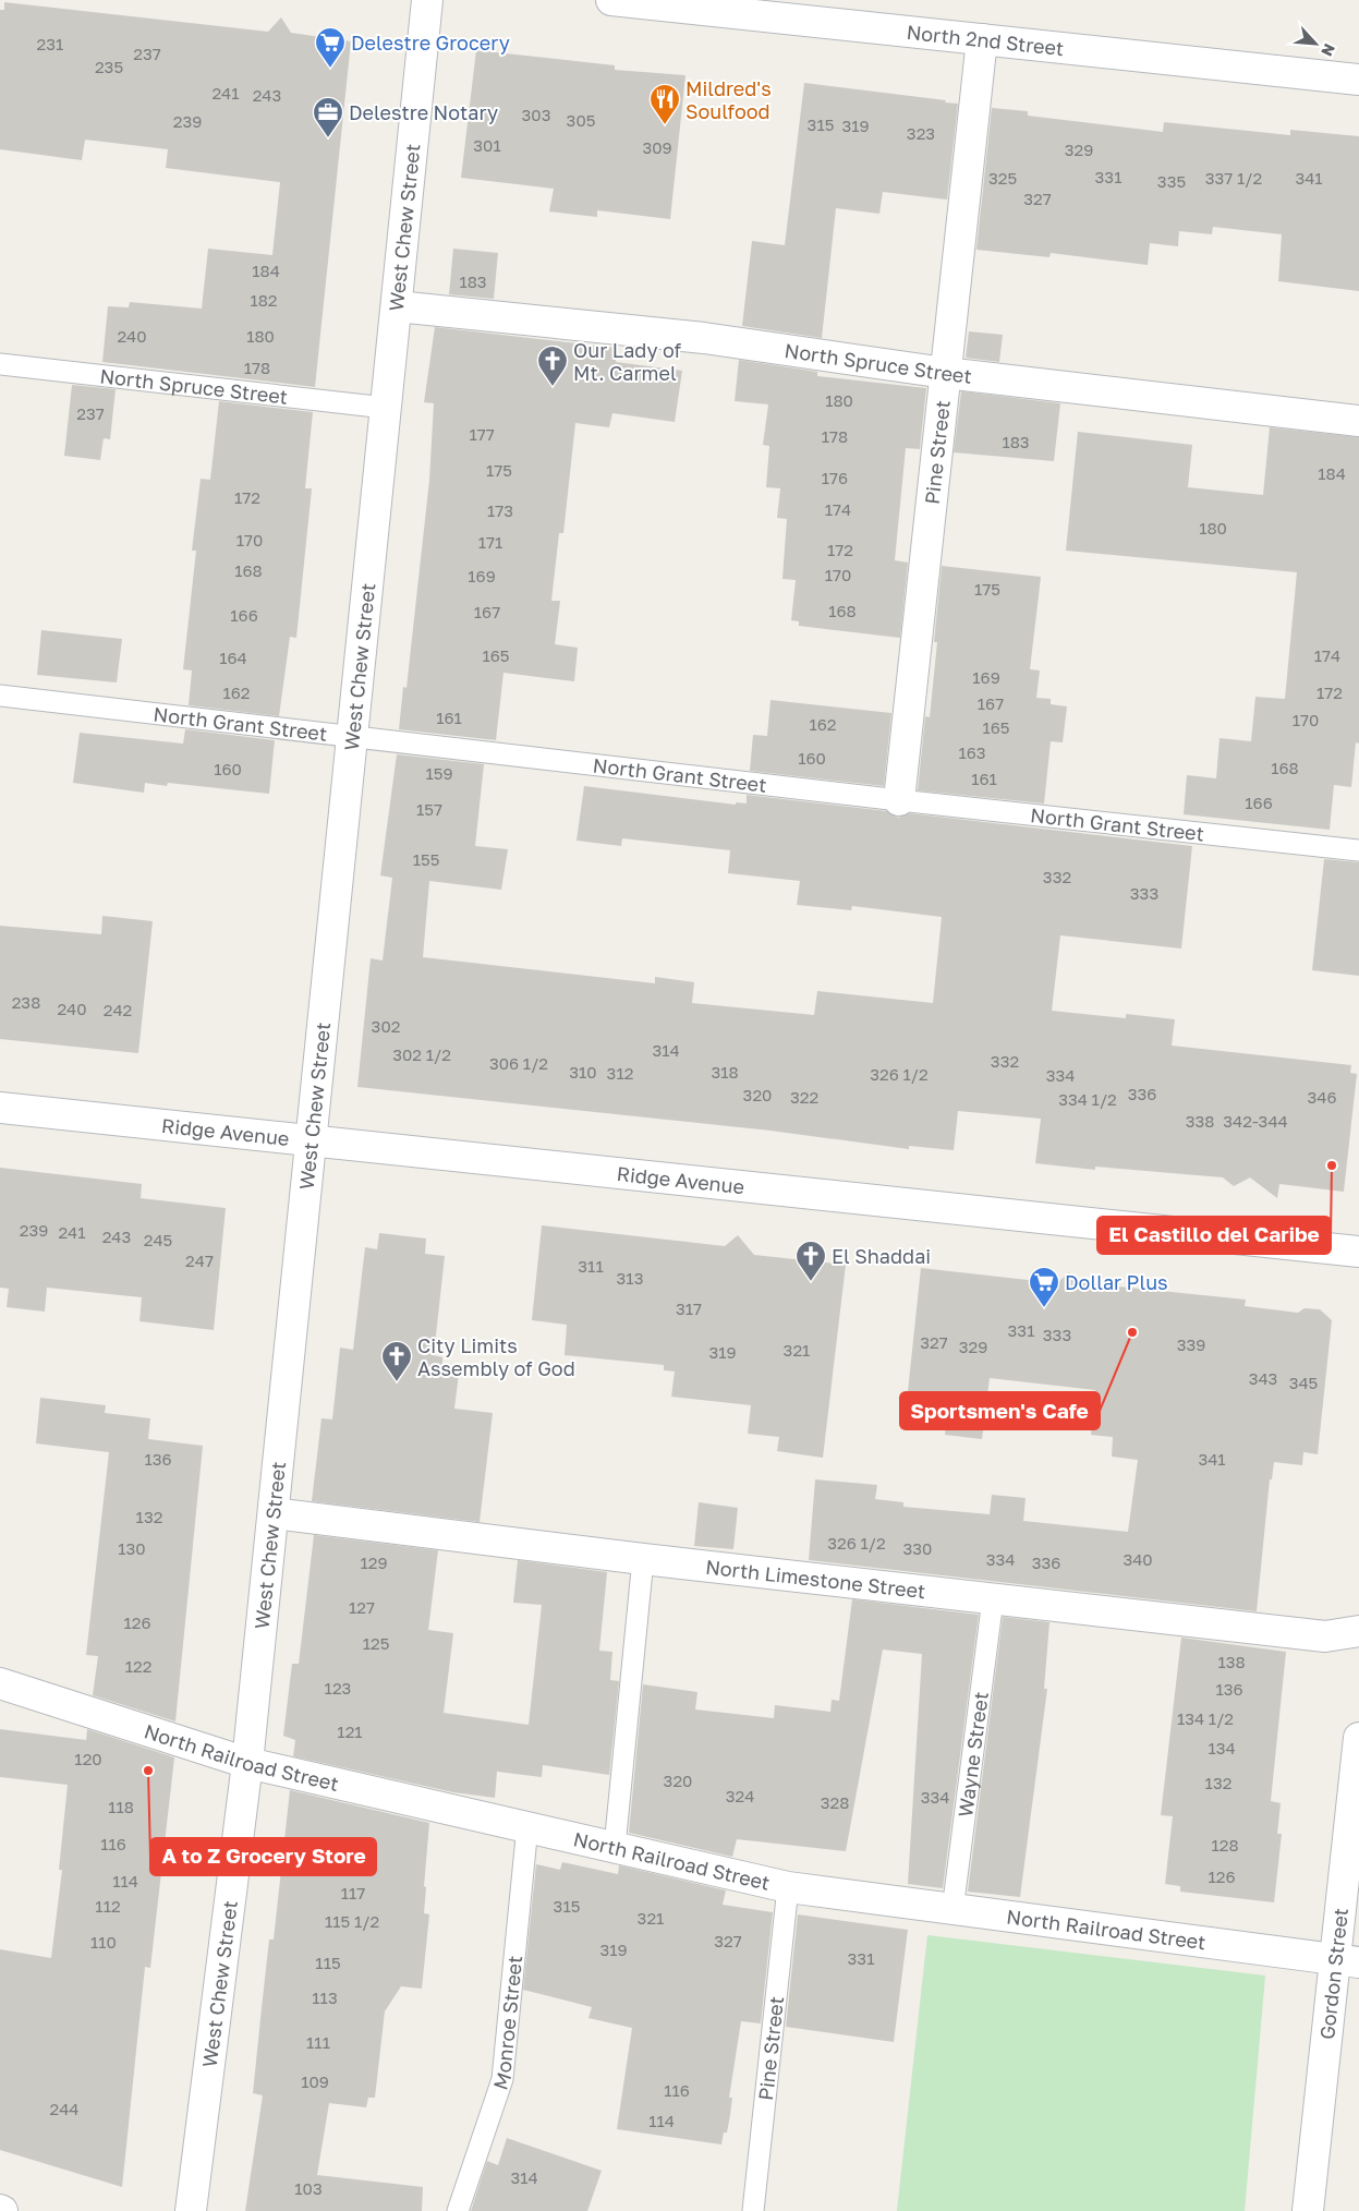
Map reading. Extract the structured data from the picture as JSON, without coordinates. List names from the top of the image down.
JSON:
{
  "streets": {
    "street": [
      "North 2nd Street",
      "West Chew Street",
      "North Spruce Street",
      "Pine Street",
      "Ridge Avenue",
      "North Limestone Street",
      "North Railroad Street",
      "Gordon Street"
    ],
    "lane": ["North Grant Street", "Wayne Street", "Monroe Street"]
  },
  "crossings": [
    ["North 2nd Street", "Pine Street"],
    ["West Chew Street", "North Spruce Street"],
    ["West Chew Street", "North Grant Street"],
    ["West Chew Street", "Ridge Avenue"],
    ["West Chew Street", "North Limestone Street"],
    ["West Chew Street", "North Railroad Street"],
    ["North Spruce Street", "Pine Street"],
    ["Pine Street", "North Grant Street"],
    ["Pine Street", "North Railroad Street"],
    ["North Limestone Street", "Wayne Street"],
    ["Wayne Street", "North Railroad Street"],
    ["North Railroad Street", "Gordon Street"],
    ["North Railroad Street", "Monroe Street"]
  ],
  "places": {
    "supermarket": ["Delestre Grocery", "Dollar Plus"],
    "restaurant": ["Mildred's Soulfood"],
    "office": ["Delestre Notary"],
    "church": ["Our Lady of Mt. Carmel", "El Shaddai", "City Limits Assembly of God"],
    "other": ["El Castillo del Caribe", "Sportsmen's Cafe", "A to Z Grocery Store"]
  },
  "house_numbers": [
    "231",
    "237",
    "235",
    "241",
    "243",
    "303",
    "305",
    "239",
    "315",
    "319",
    "323",
    "301",
    "309",
    "329",
    "331",
    "325",
    "337 1/2",
    "341",
    "335",
    "327",
    "184",
    "183",
    "182",
    "240",
    "180",
    "178",
    "180",
    "237",
    "177",
    "178",
    "183",
    "175",
    "184",
    "176",
    "172",
    "174",
    "173",
    "180",
    "170",
    "171",
    "172",
    "168",
    "170",
    "169",
    "175",
    "168",
    "167",
    "166",
    "165",
    "174",
    "164",
    "169",
    "162",
    "172",
    "167",
    "161",
    "170",
    "162",
    "165",
    "163",
    "160",
    "168",
    "160",
    "159",
    "161",
    "166",
    "157",
    "155",
    "332",
    "333",
    "238",
    "240",
    "242",
    "302",
    "314",
    "302 1/2",
    "332",
    "306 1/2",
    "310",
    "318",
    "312",
    "326 1/2",
    "334",
    "336",
    "320",
    "322",
    "346",
    "334 1/2",
    "338",
    "342-344",
    "239",
    "241",
    "243",
    "245",
    "247",
    "311",
    "313",
    "317",
    "331",
    "333",
    "327",
    "339",
    "329",
    "321",
    "319",
    "343",
    "345",
    "136",
    "341",
    "132",
    "326 1/2",
    "130",
    "330",
    "334",
    "340",
    "129",
    "336",
    "127",
    "126",
    "125",
    "138",
    "122",
    "123",
    "136",
    "134 1/2",
    "121",
    "134",
    "120",
    "320",
    "132",
    "324",
    "334",
    "328",
    "118",
    "116",
    "128",
    "126",
    "114",
    "117",
    "112",
    "315",
    "321",
    "115 1/2",
    "327",
    "110",
    "319",
    "331",
    "115",
    "113",
    "111",
    "109",
    "116",
    "244",
    "114",
    "314",
    "103"
  ],
  "north": "bottom right"
}
